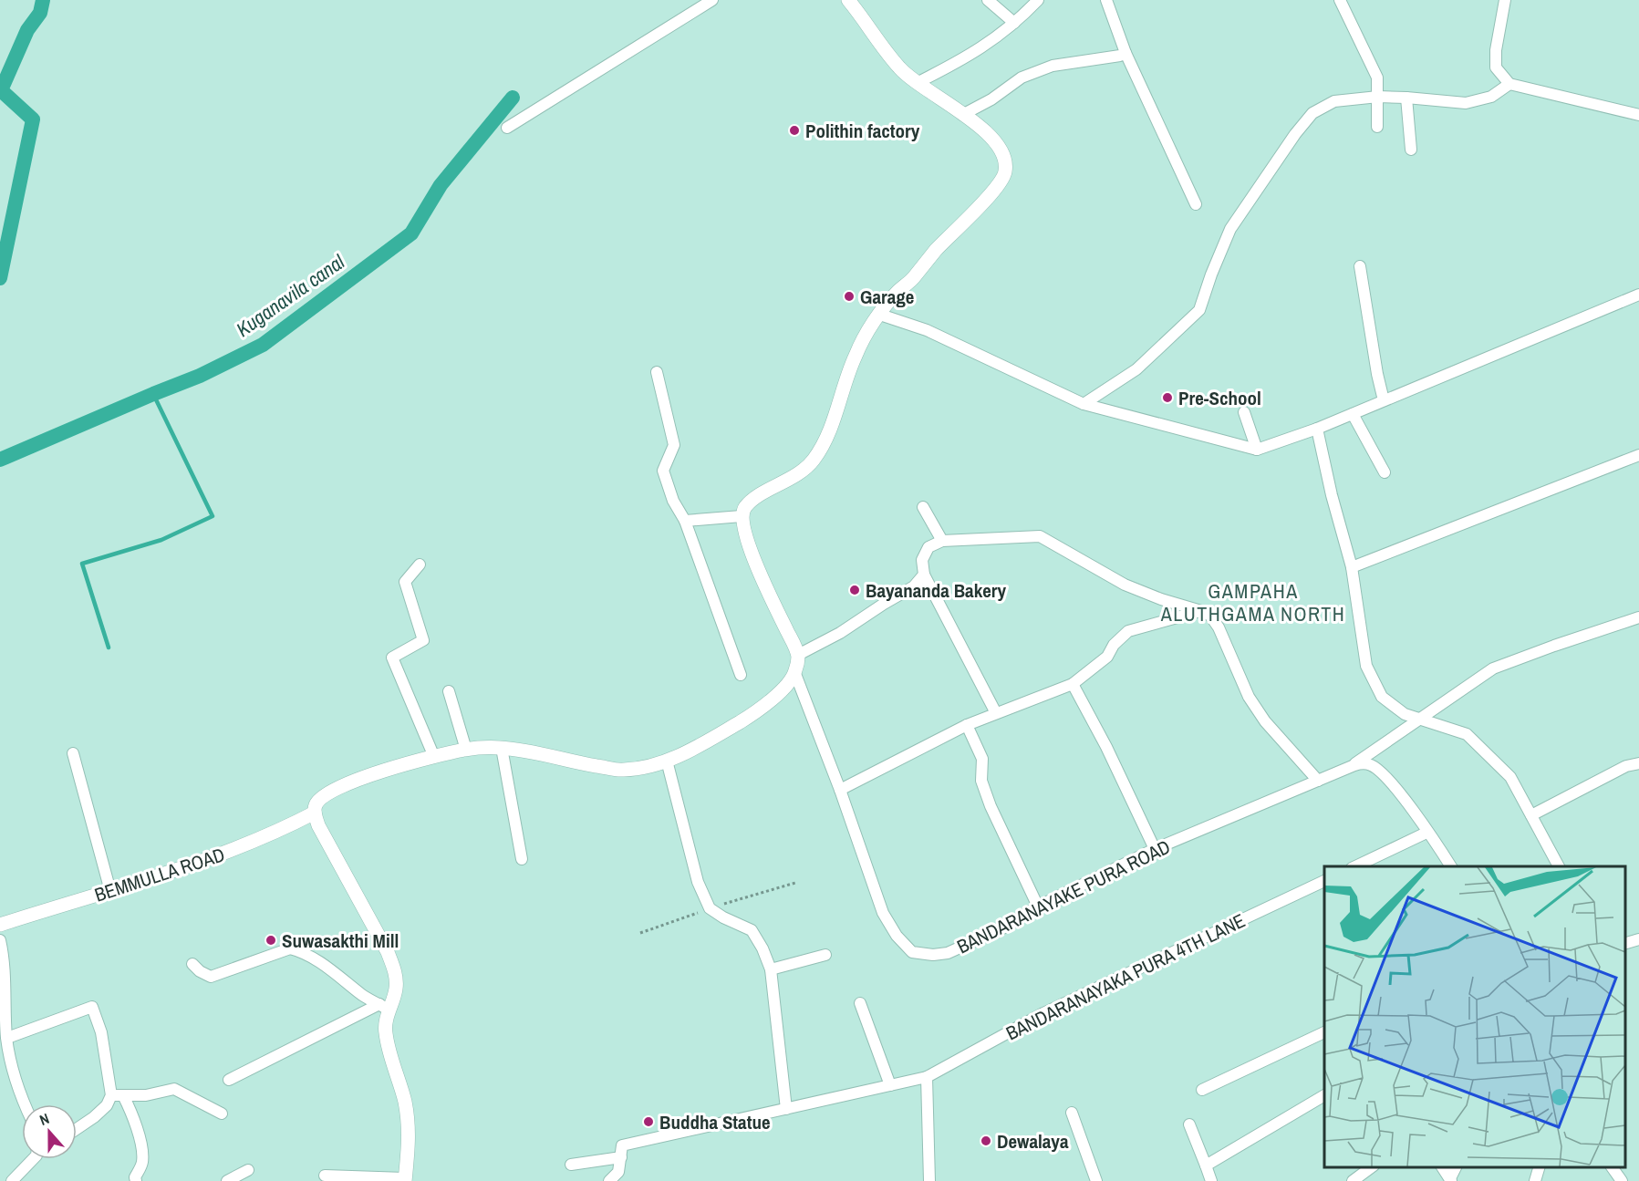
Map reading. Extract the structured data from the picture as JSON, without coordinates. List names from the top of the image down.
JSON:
{
  "streets": {
    "street": ["BEMMULLA ROAD", "BANDARANAYAKE PURA ROAD", "BANDARANAYAKA PURA 4TH LANE"]
  },
  "districts": ["GAMPAHA ALUTHGAMA NORTH"],
  "water": ["Kuganavila canal"],
  "places": [
    "Polithin factory",
    "Garage",
    "Pre-School",
    "Bayananda Bakery",
    "Suwasakthi Mill",
    "Buddha Statue",
    "Dewalaya"
  ],
  "north": "top"
}
